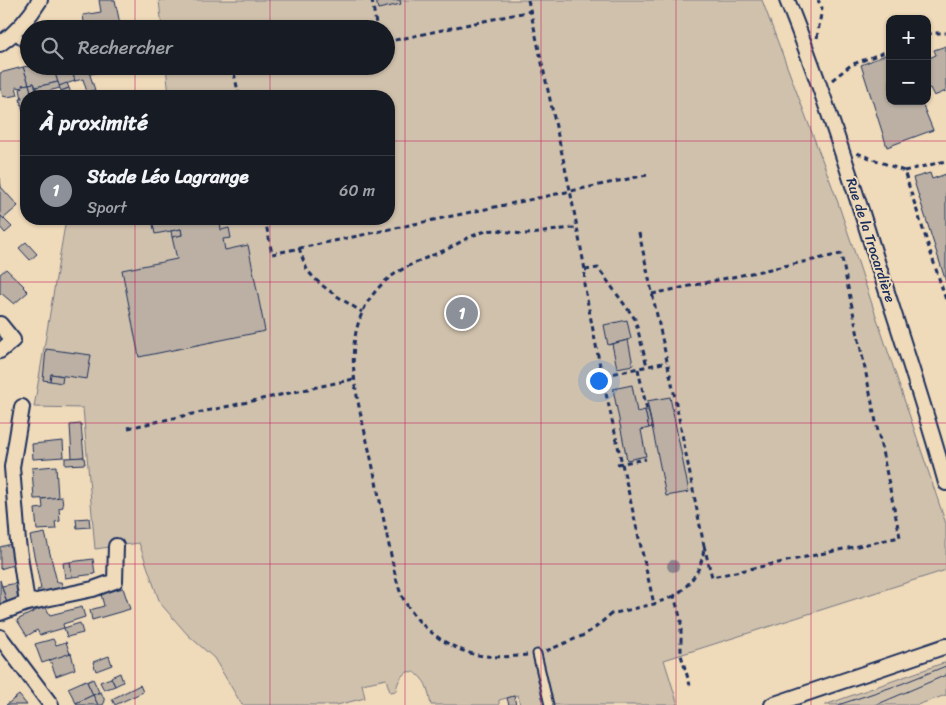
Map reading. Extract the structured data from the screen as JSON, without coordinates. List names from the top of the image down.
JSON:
{
  "streets": {
    "street": ["Rue de la Trocardière"]
  },
  "page": {
    "map_buttons": ["+", "−"],
    "search": "Rechercher",
    "heading": "À proximité",
    "list": [
      {
        "mark": "1",
        "name": "Stade Léo Lagrange",
        "note": "Sport",
        "value": "60 m"
      }
    ],
    "pins": "1"
  }
}
